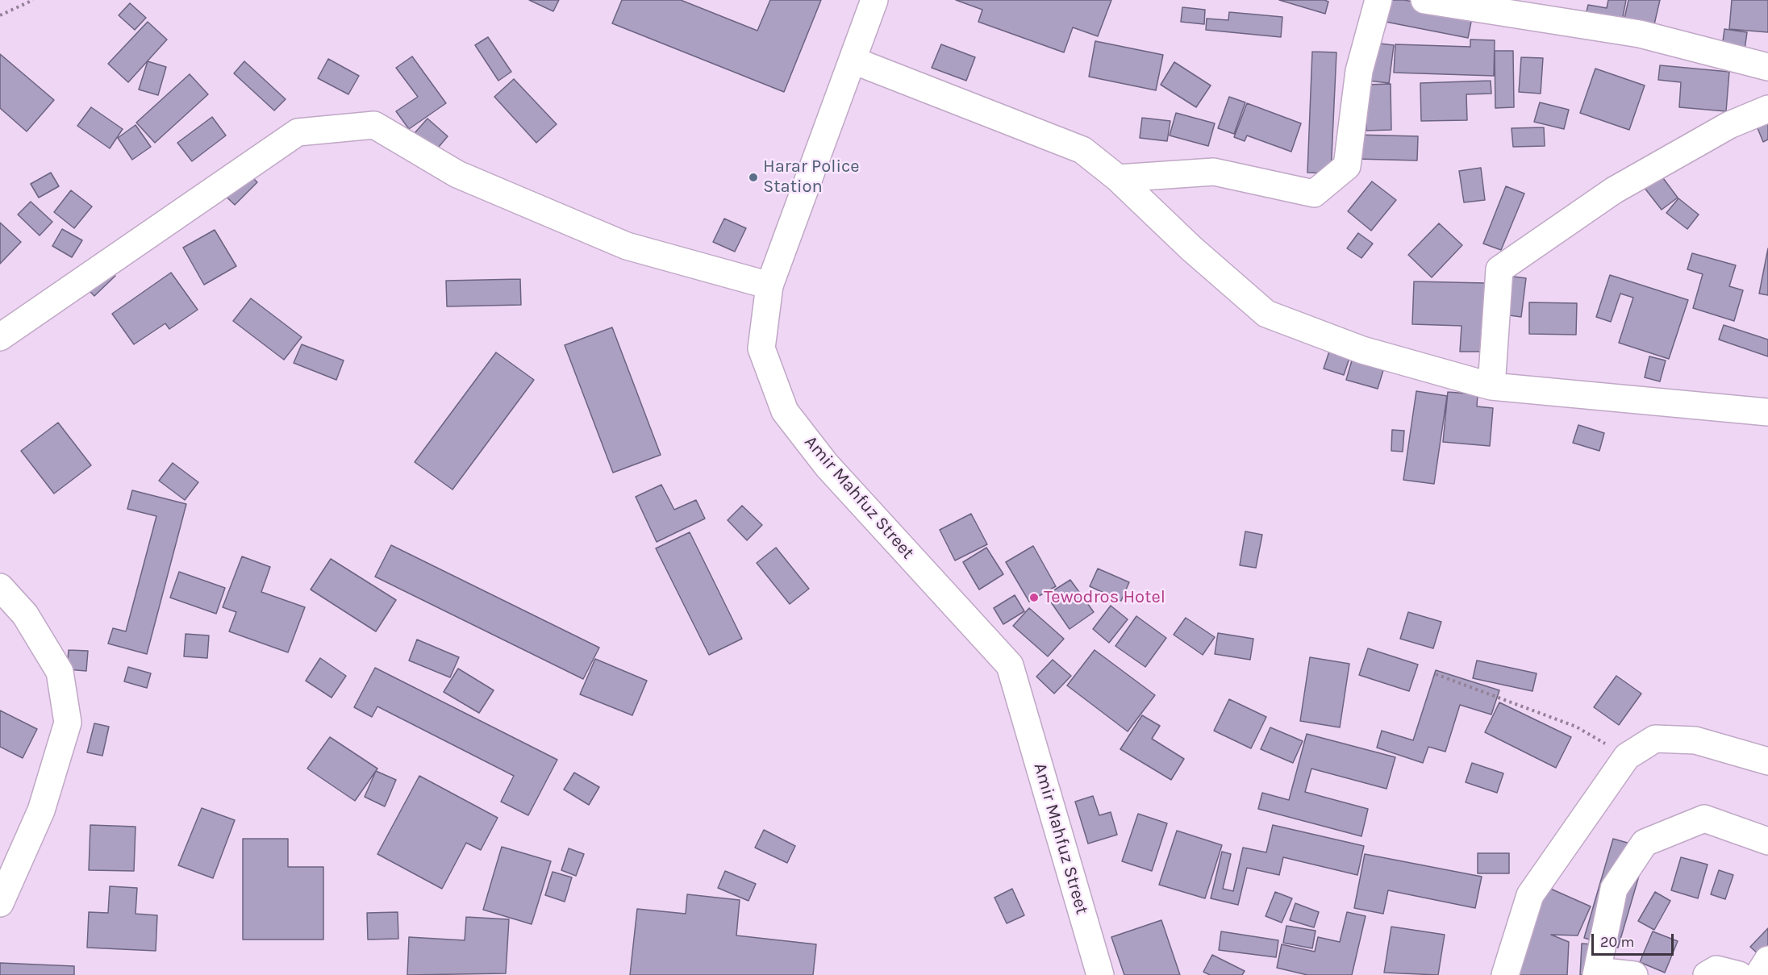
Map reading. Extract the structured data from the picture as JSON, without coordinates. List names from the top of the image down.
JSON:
{
  "streets": {
    "street": ["Amir Mahfuz Street"]
  },
  "places": ["Harar Police Station", "Tewodros Hotel"],
  "scale_bar": "20 m"
}
